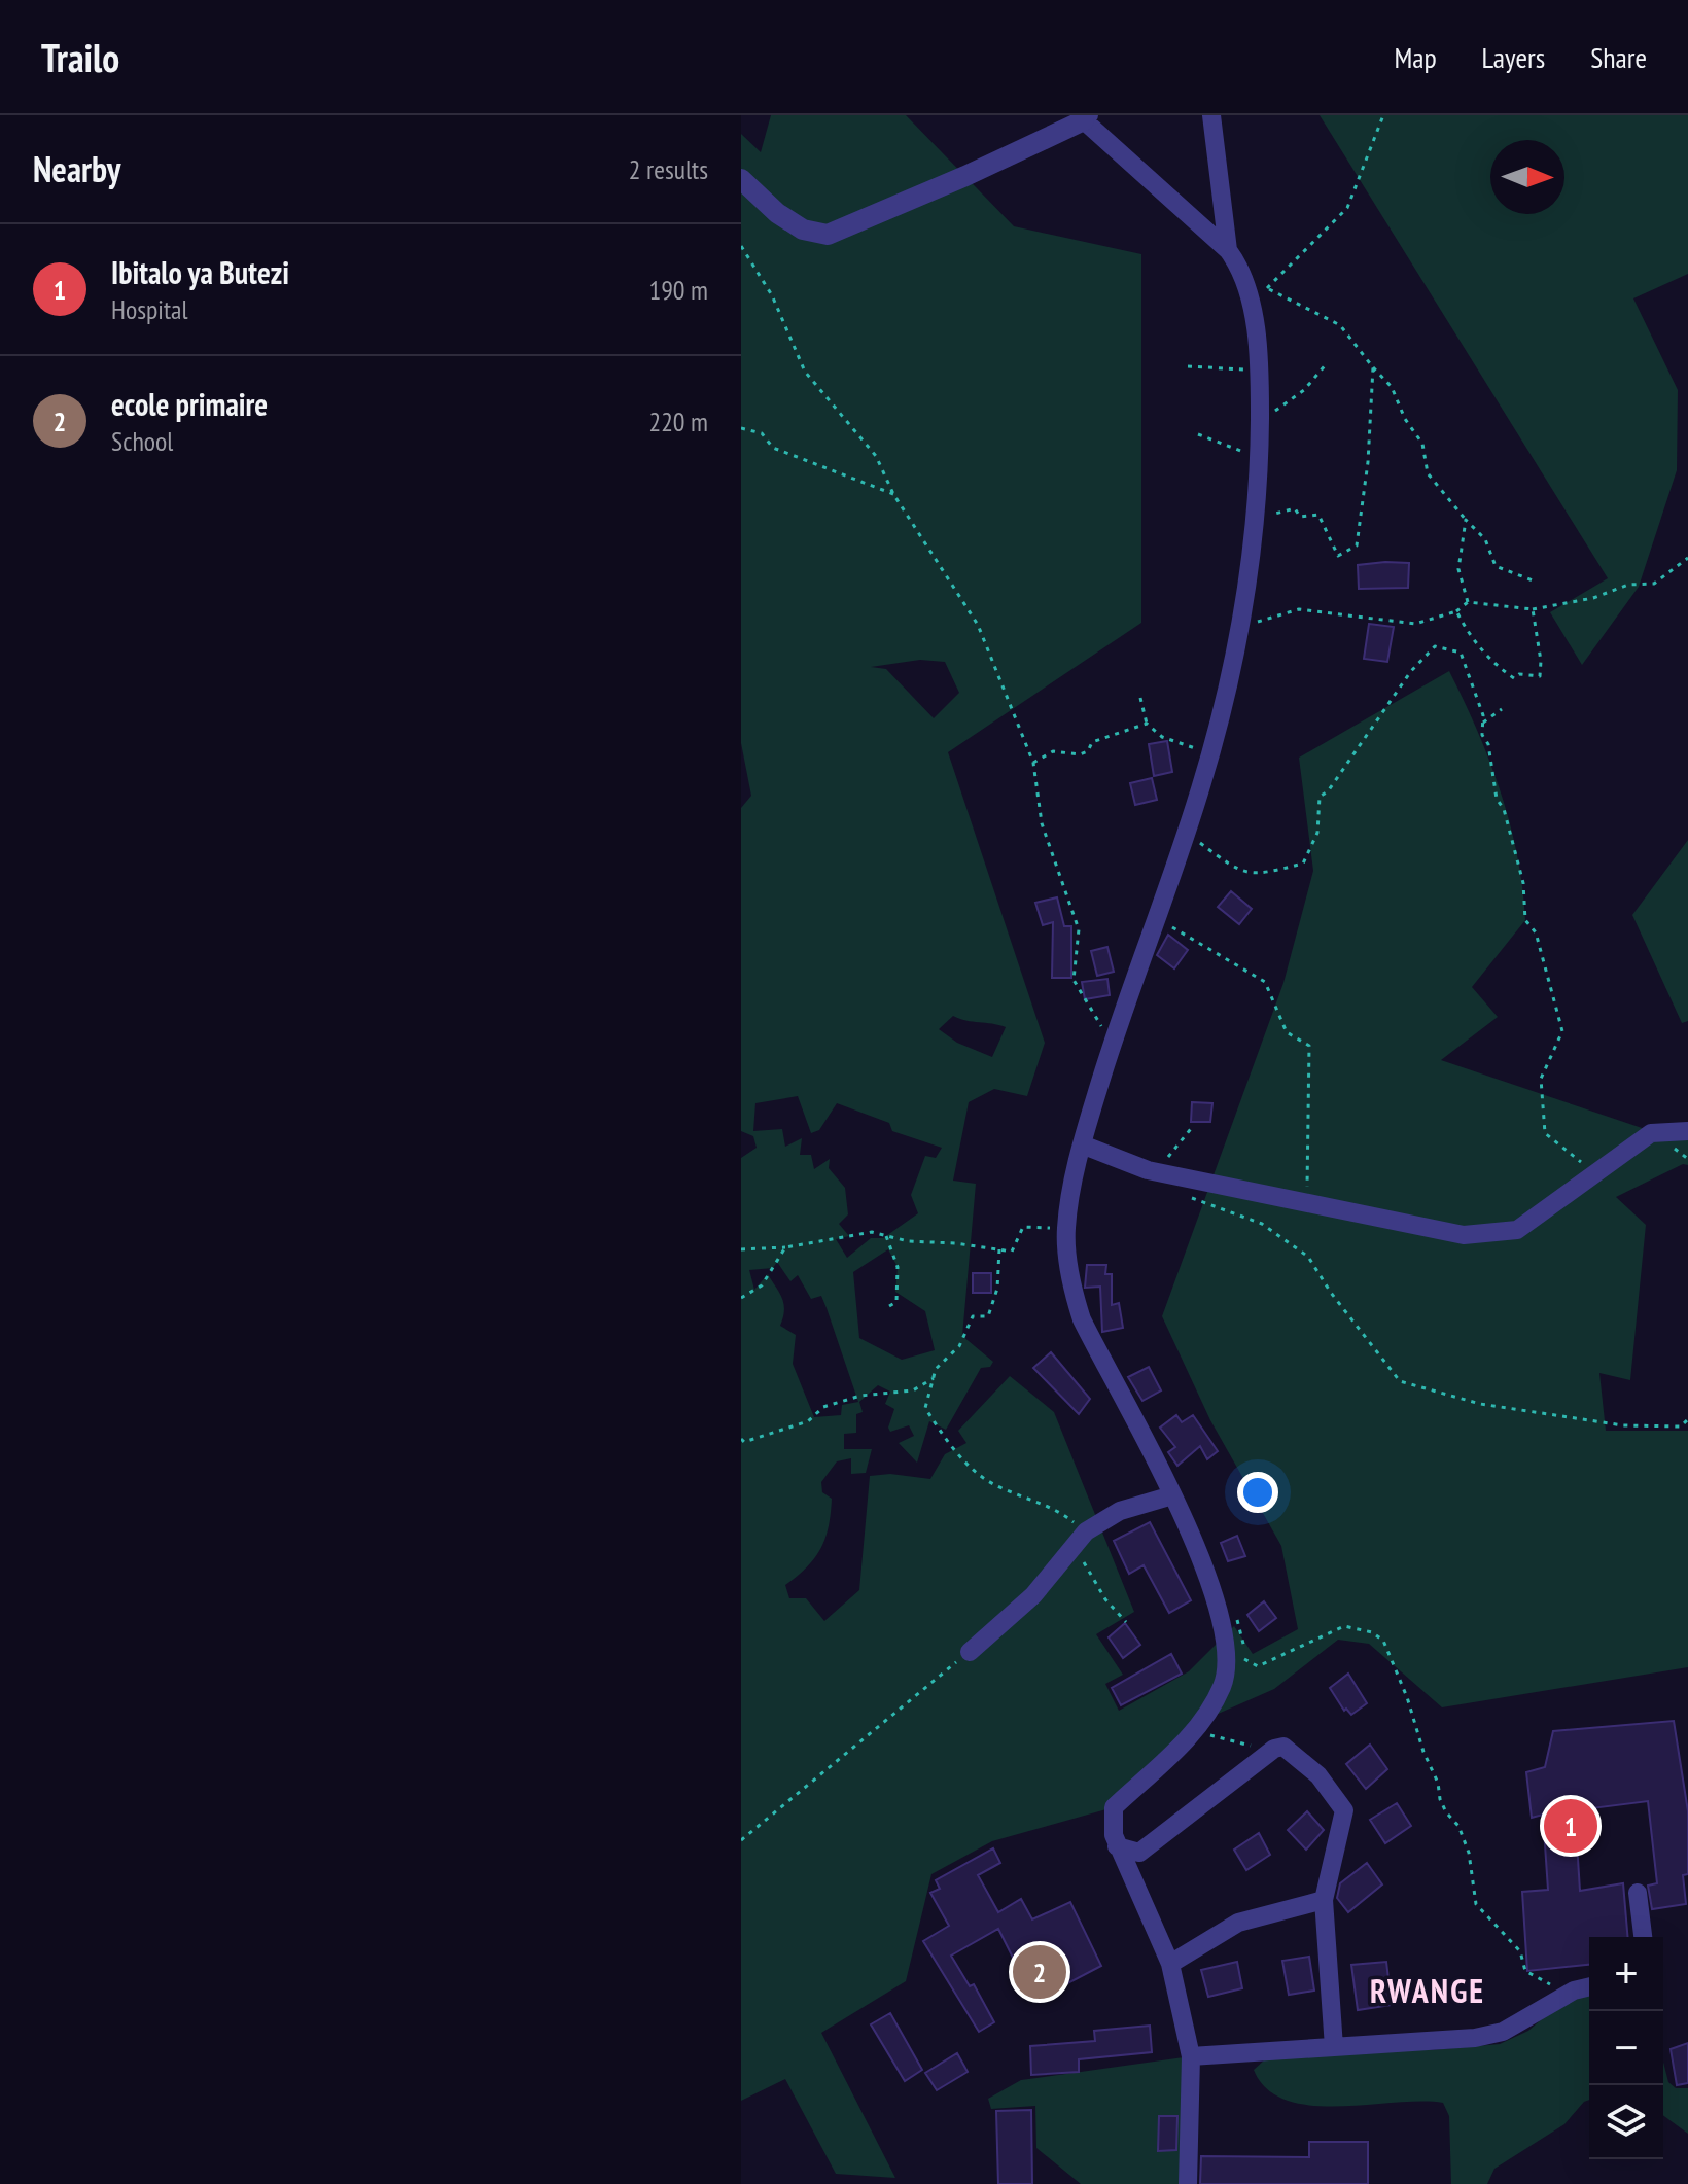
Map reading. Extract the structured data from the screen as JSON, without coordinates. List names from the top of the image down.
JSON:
{
  "districts": ["RWANGE"],
  "north": "right",
  "page": {
    "header": "Trailo",
    "nav": ["Map", "Layers", "Share"],
    "heading": ["Nearby", "2 results"],
    "list": [
      {
        "mark": "1",
        "name": "Ibitalo ya Butezi",
        "note": "Hospital",
        "value": "190 m"
      },
      {
        "mark": "2",
        "name": "ecole primaire",
        "note": "School",
        "value": "220 m"
      }
    ],
    "pins": ["1", "2"],
    "map_buttons": ["+", "−"]
  }
}
